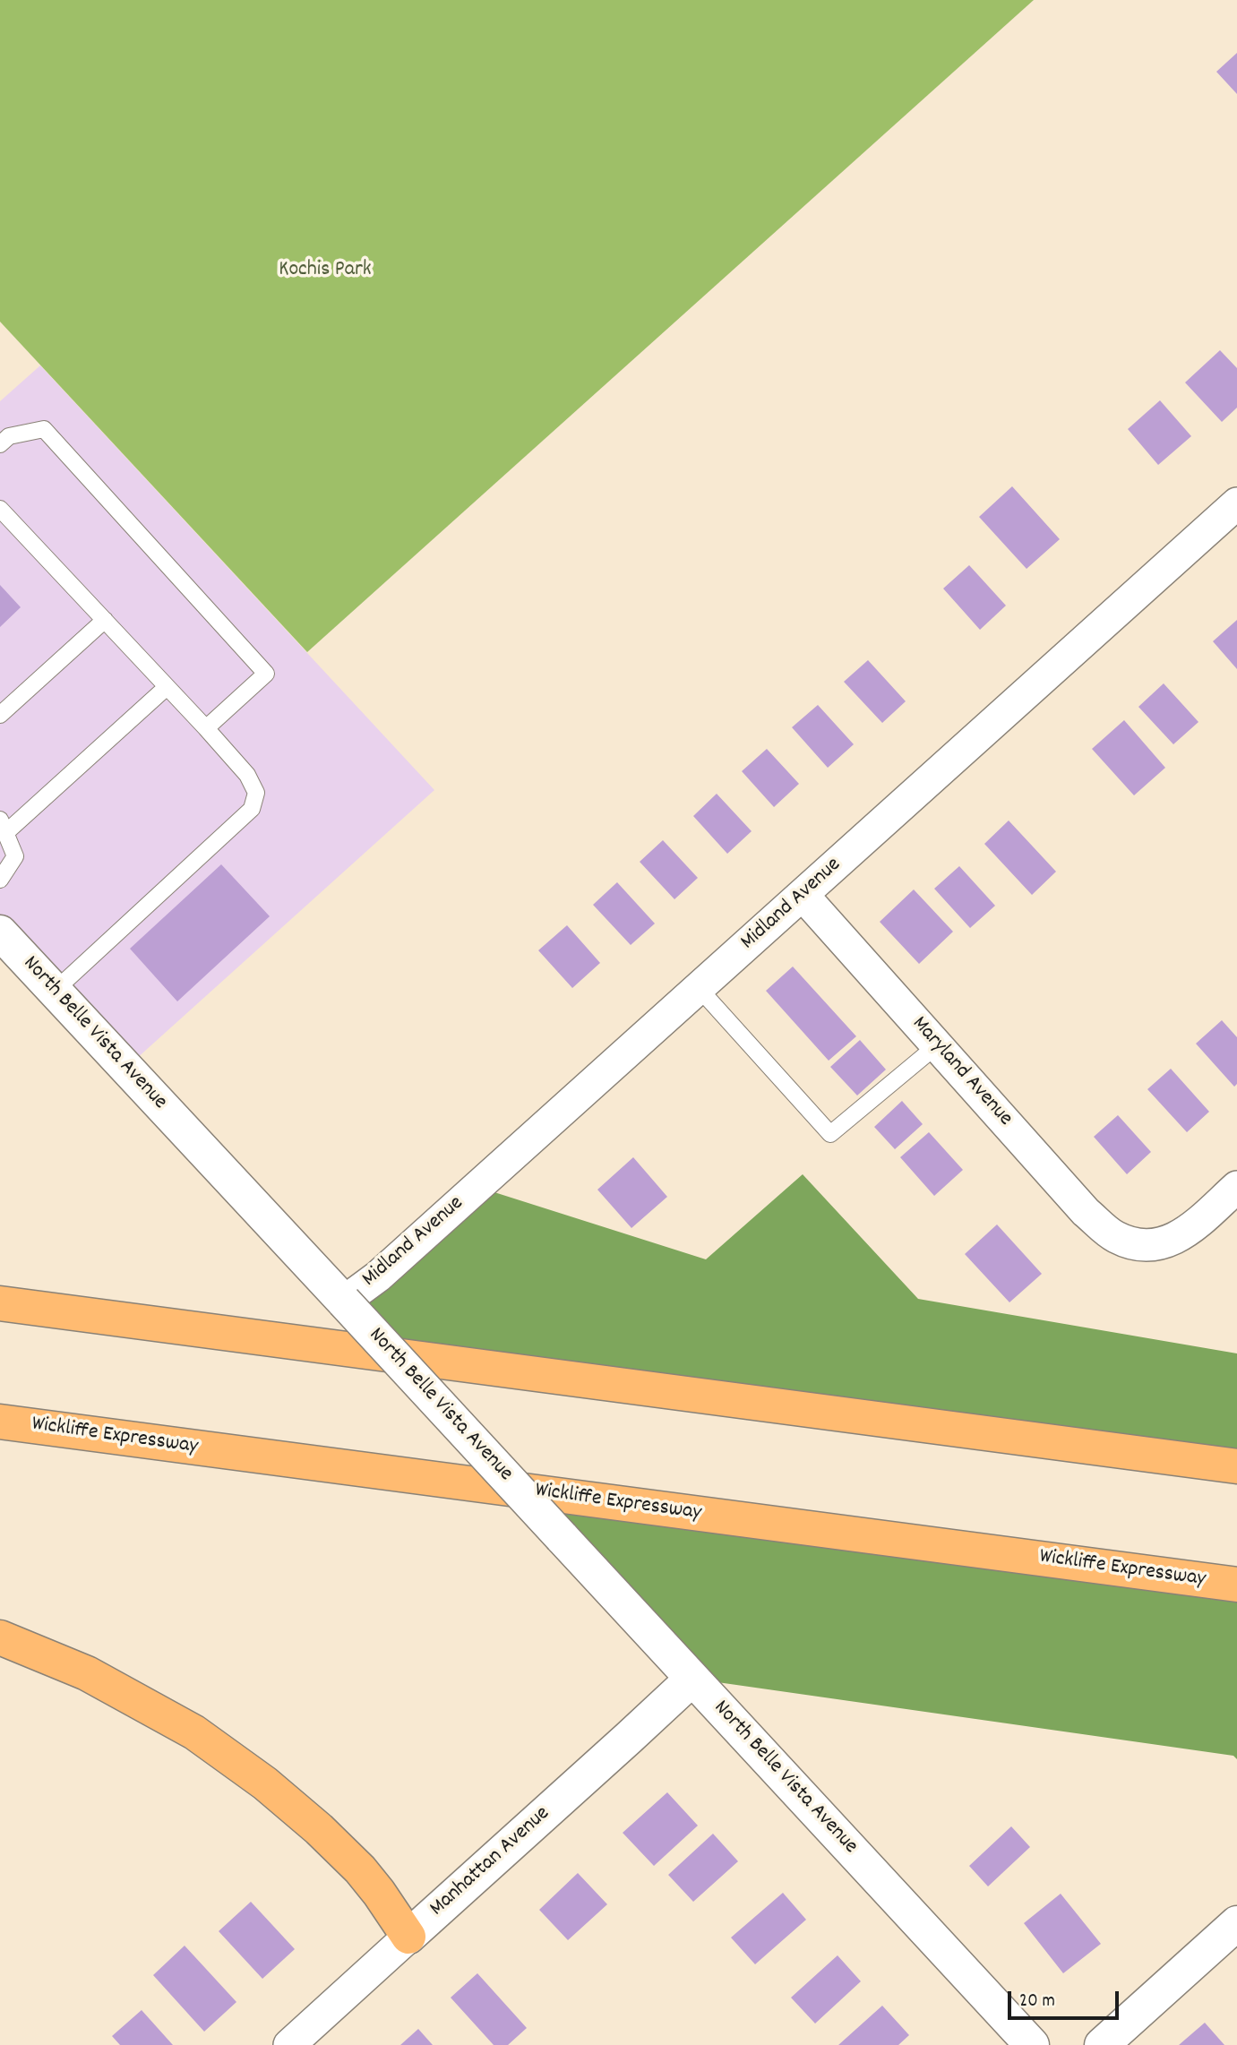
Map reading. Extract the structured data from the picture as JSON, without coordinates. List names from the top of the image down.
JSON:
{
  "streets": {
    "highway": ["Wickliffe Expressway"],
    "street": [
      "Midland Avenue",
      "North Belle Vista Avenue",
      "Maryland Avenue",
      "Manhattan Avenue"
    ]
  },
  "crossings": [
    ["Midland Avenue", "North Belle Vista Avenue"],
    ["Midland Avenue", "Maryland Avenue"],
    ["North Belle Vista Avenue", "Manhattan Avenue"]
  ],
  "parks": ["Kochis Park"],
  "scale_bar": "20 m"
}
